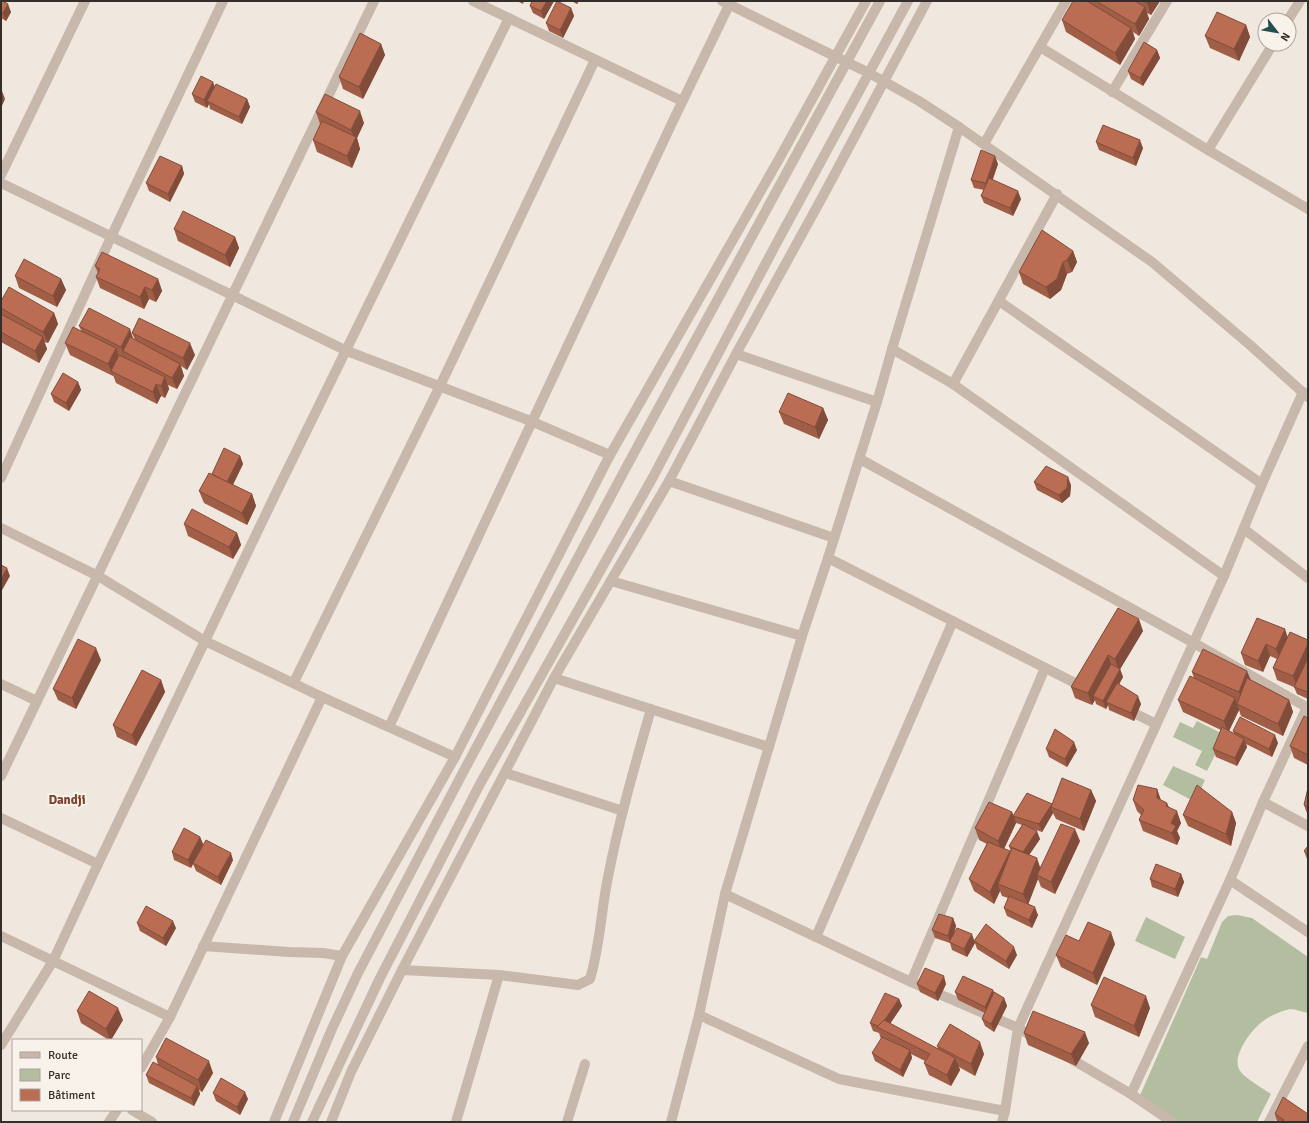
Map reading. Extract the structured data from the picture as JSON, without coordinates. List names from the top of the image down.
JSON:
{
  "districts": ["Dandji"],
  "legend": ["Route", "Parc", "Bâtiment"],
  "north": "bottom right"
}
